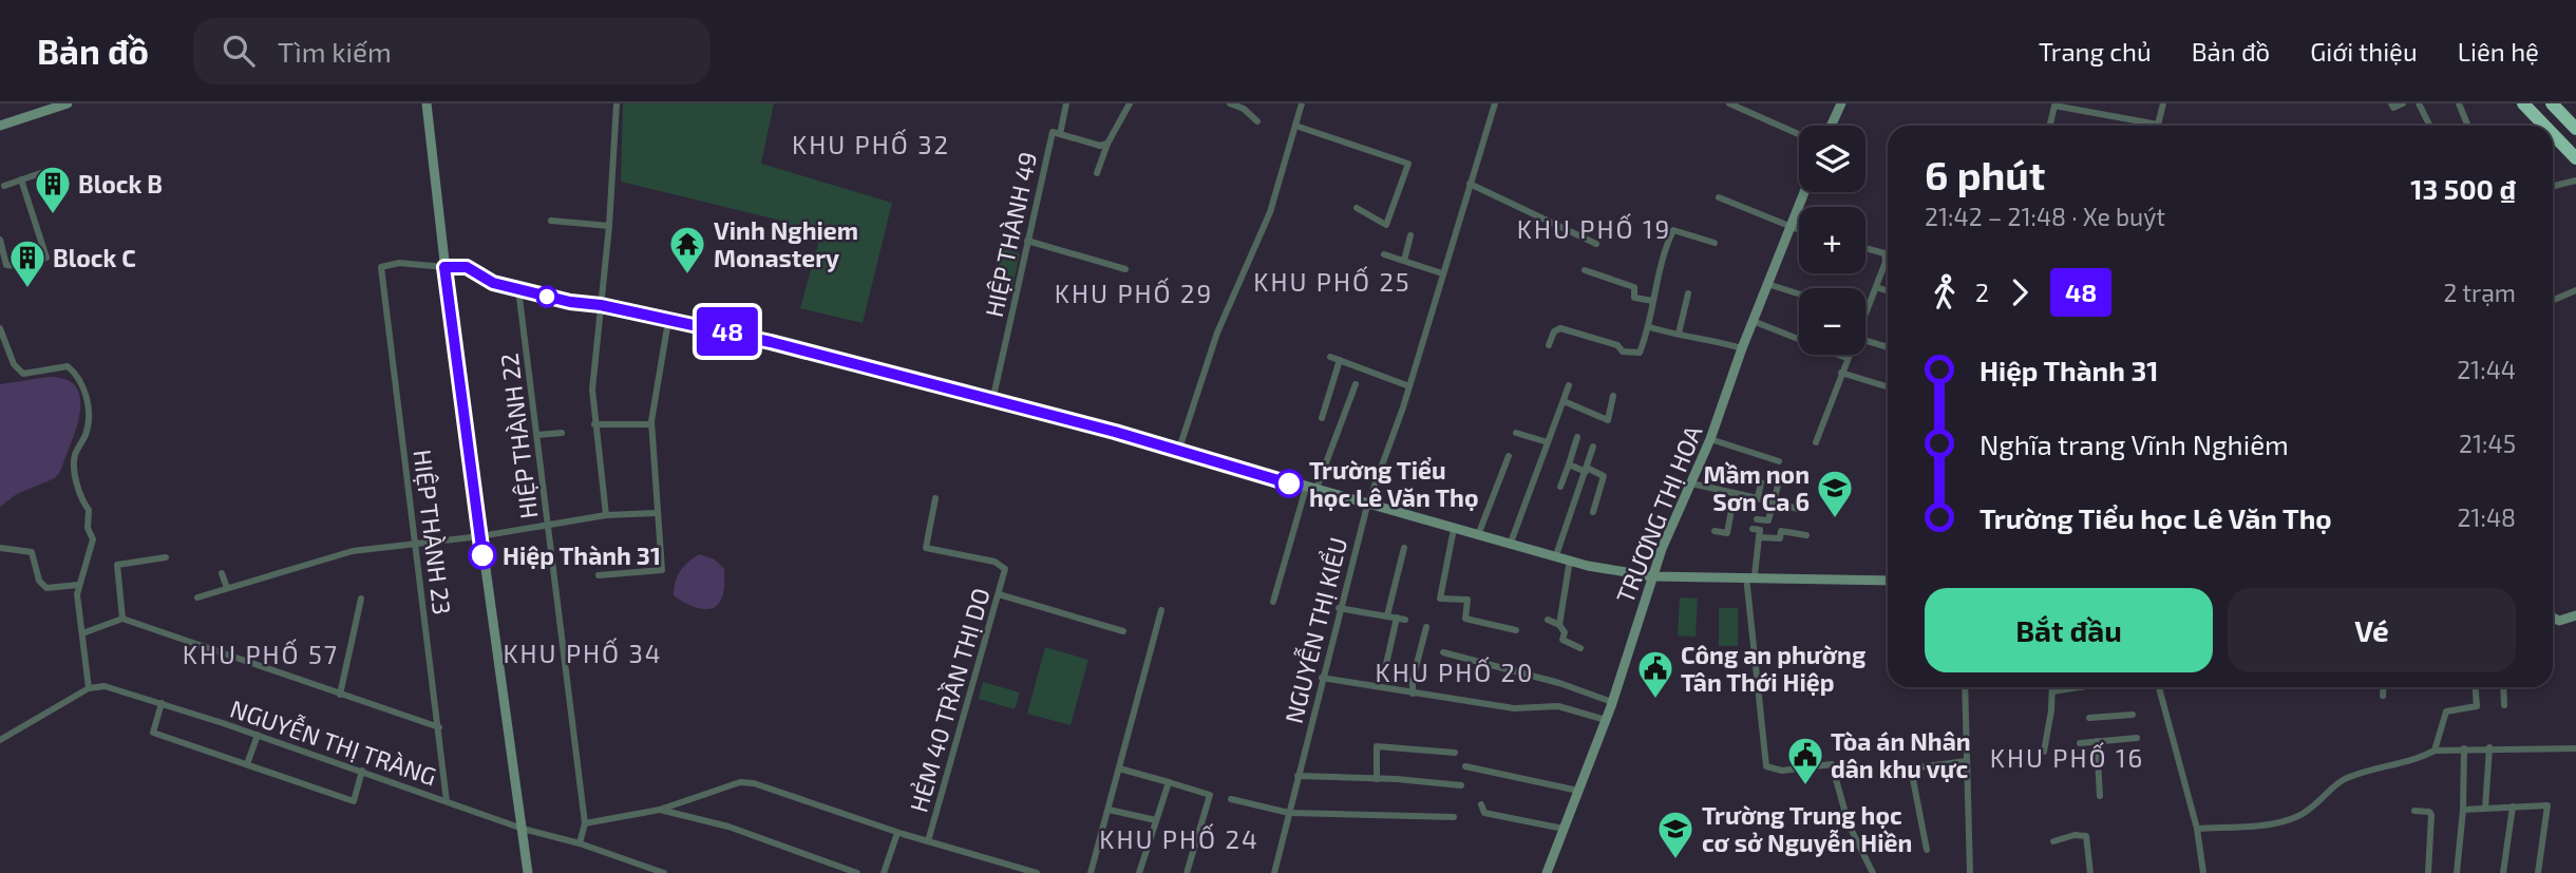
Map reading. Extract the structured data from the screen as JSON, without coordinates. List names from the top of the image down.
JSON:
{
  "streets": {
    "street": [
      "HIỆP THÀNH 49",
      "HIỆP THÀNH 22",
      "TRƯƠNG THỊ HOA",
      "HIỆP THÀNH 23",
      "NGUYỄN THỊ KIỂU",
      "HẺM 40 TRẦN THỊ DO",
      "NGUYỄN THỊ TRÀNG"
    ]
  },
  "crossings": [
    ["HIỆP THÀNH 22", "NGUYỄN THỊ TRÀNG"],
    ["HIỆP THÀNH 23", "NGUYỄN THỊ TRÀNG"]
  ],
  "districts": [
    "KHU PHỐ 32",
    "KHU PHỐ 19",
    "KHU PHỐ 25",
    "KHU PHỐ 29",
    "KHU PHỐ 34",
    "KHU PHỐ 57",
    "KHU PHỐ 20",
    "KHU PHỐ 16",
    "KHU PHỐ 24"
  ],
  "places": {
    "building": ["Block B", "Block C"],
    "temple": ["Vinh Nghiem Monastery"],
    "other": ["Trường Tiểu học Lê Văn Thọ", "Hiệp Thành 31"],
    "school or university": ["Mầm non Sơn Ca 6", "Trường Trung học cơ sở Nguyễn Hiền"],
    "public building": ["Công an phường Tân Thới Hiệp", "Tòa án Nhân dân khu vực"]
  },
  "lines": ["bus line 48"],
  "page": {
    "header": "Bản đồ",
    "search": "Tìm kiếm",
    "nav": [
      "Trang chủ",
      "Bản đồ",
      "Giới thiệu",
      "Liên hệ"
    ],
    "on_map": "48",
    "map_buttons": ["+", "−"],
    "heading": ["6 phút", "21:42 – 21:48 · Xe buýt", "13 500 ₫"],
    "legs": ["2", "48", "2 trạm"],
    "list": [
      {
        "name": "Hiệp Thành 31",
        "value": "21:44"
      },
      {
        "name": "Nghĩa trang Vĩnh Nghiêm",
        "value": "21:45"
      },
      {
        "name": "Trường Tiểu học Lê Văn Thọ",
        "value": "21:48"
      }
    ],
    "buttons": ["Bắt đầu", "Vé"]
  }
}
